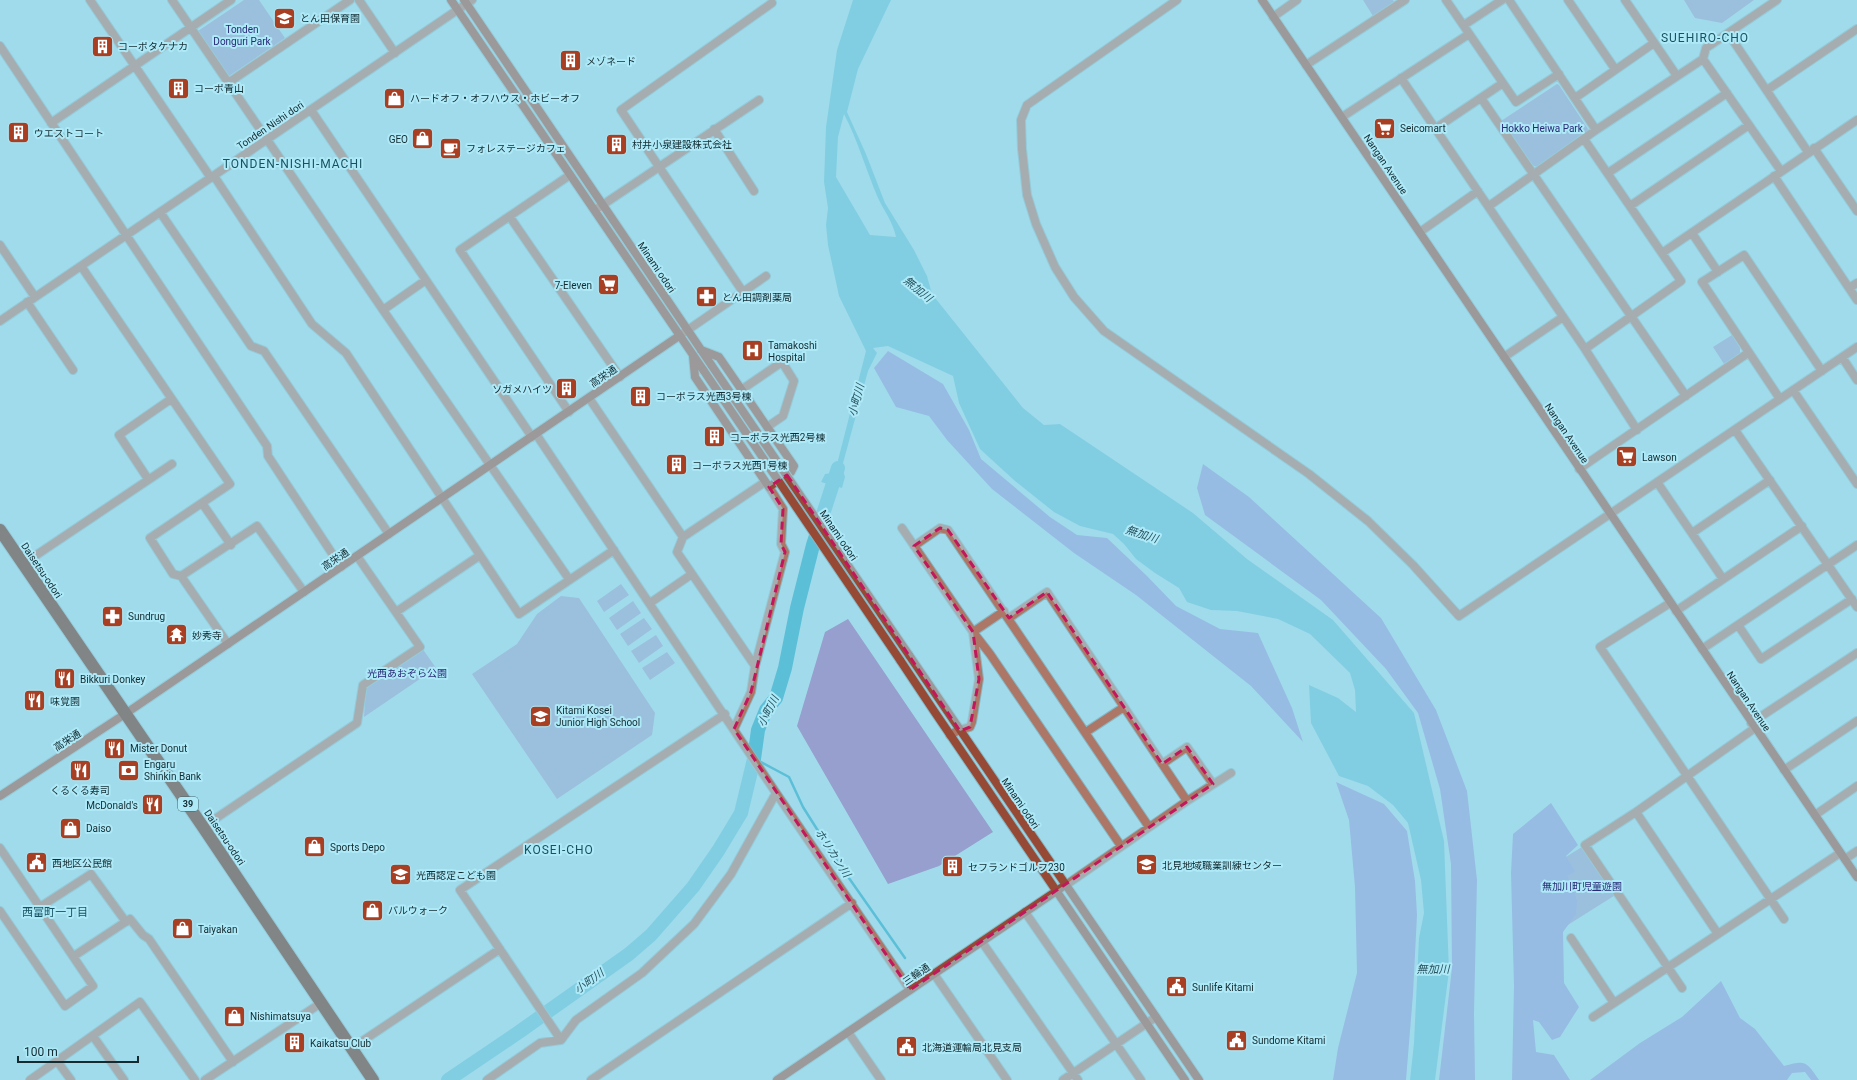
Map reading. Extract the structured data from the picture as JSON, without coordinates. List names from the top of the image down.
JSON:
{
  "streets": {
    "highway": ["Daisetsu-odori", "39"],
    "street": [
      "Tonden Nishi dori",
      "Nangan Avenue",
      "Minami odori",
      "高栄通",
      "三輪通"
    ]
  },
  "crossings": [
    ["Tonden Nishi dori", "Minami odori"],
    ["Minami odori", "高栄通"],
    ["Minami odori", "三輪通"],
    ["高栄通", "Daisetsu-odori"]
  ],
  "districts": [
    "SUEHIRO-CHO",
    "TONDEN-NISHI-MACHI",
    "KOSEI-CHO",
    "西富町一丁目"
  ],
  "water": ["無加川", "小町川", "ホリカン川"],
  "parks": [
    "Tonden Donguri Park",
    "Hokko Heiwa Park",
    "光西あおぞら公園",
    "無加川町児童遊園"
  ],
  "places": {
    "school or university": [
      "とん田保育園",
      "Kitami Kosei Junior High School",
      "北見地域職業訓練センター",
      "光西認定こども園"
    ],
    "building": [
      "コーポタケナカ",
      "メゾネード",
      "コーポ青山",
      "ウエストコート",
      "村井小泉建設株式会社",
      "ソガメハイツ",
      "コーポラス光西3号棟",
      "コーポラス光西2号棟",
      "コーポラス光西1号棟",
      "セフランドゴルフ230",
      "Kaikatsu Club"
    ],
    "shop": [
      "ハードオフ・オフハウス・ホビーオフ",
      "GEO",
      "Daiso",
      "Sports Depo",
      "パルウォーク",
      "Taiyakan",
      "Nishimatsuya"
    ],
    "supermarket": ["Seicomart", "7-Eleven", "Lawson"],
    "cafe": ["フォレステージカフェ"],
    "pharmacy": ["とん田調剤薬局", "Sundrug"],
    "hospital": ["Tamakoshi Hospital"],
    "temple": ["妙秀寺"],
    "restaurant": [
      "Bikkuri Donkey",
      "味覚園",
      "Mister Donut",
      "くるくる寿司",
      "McDonald's"
    ],
    "bank": ["Engaru Shinkin Bank"],
    "public building": [
      "西地区公民館",
      "Sunlife Kitami",
      "Sundome Kitami",
      "北海道運輸局北見支局"
    ]
  },
  "scale_bar": "100 m"
}
